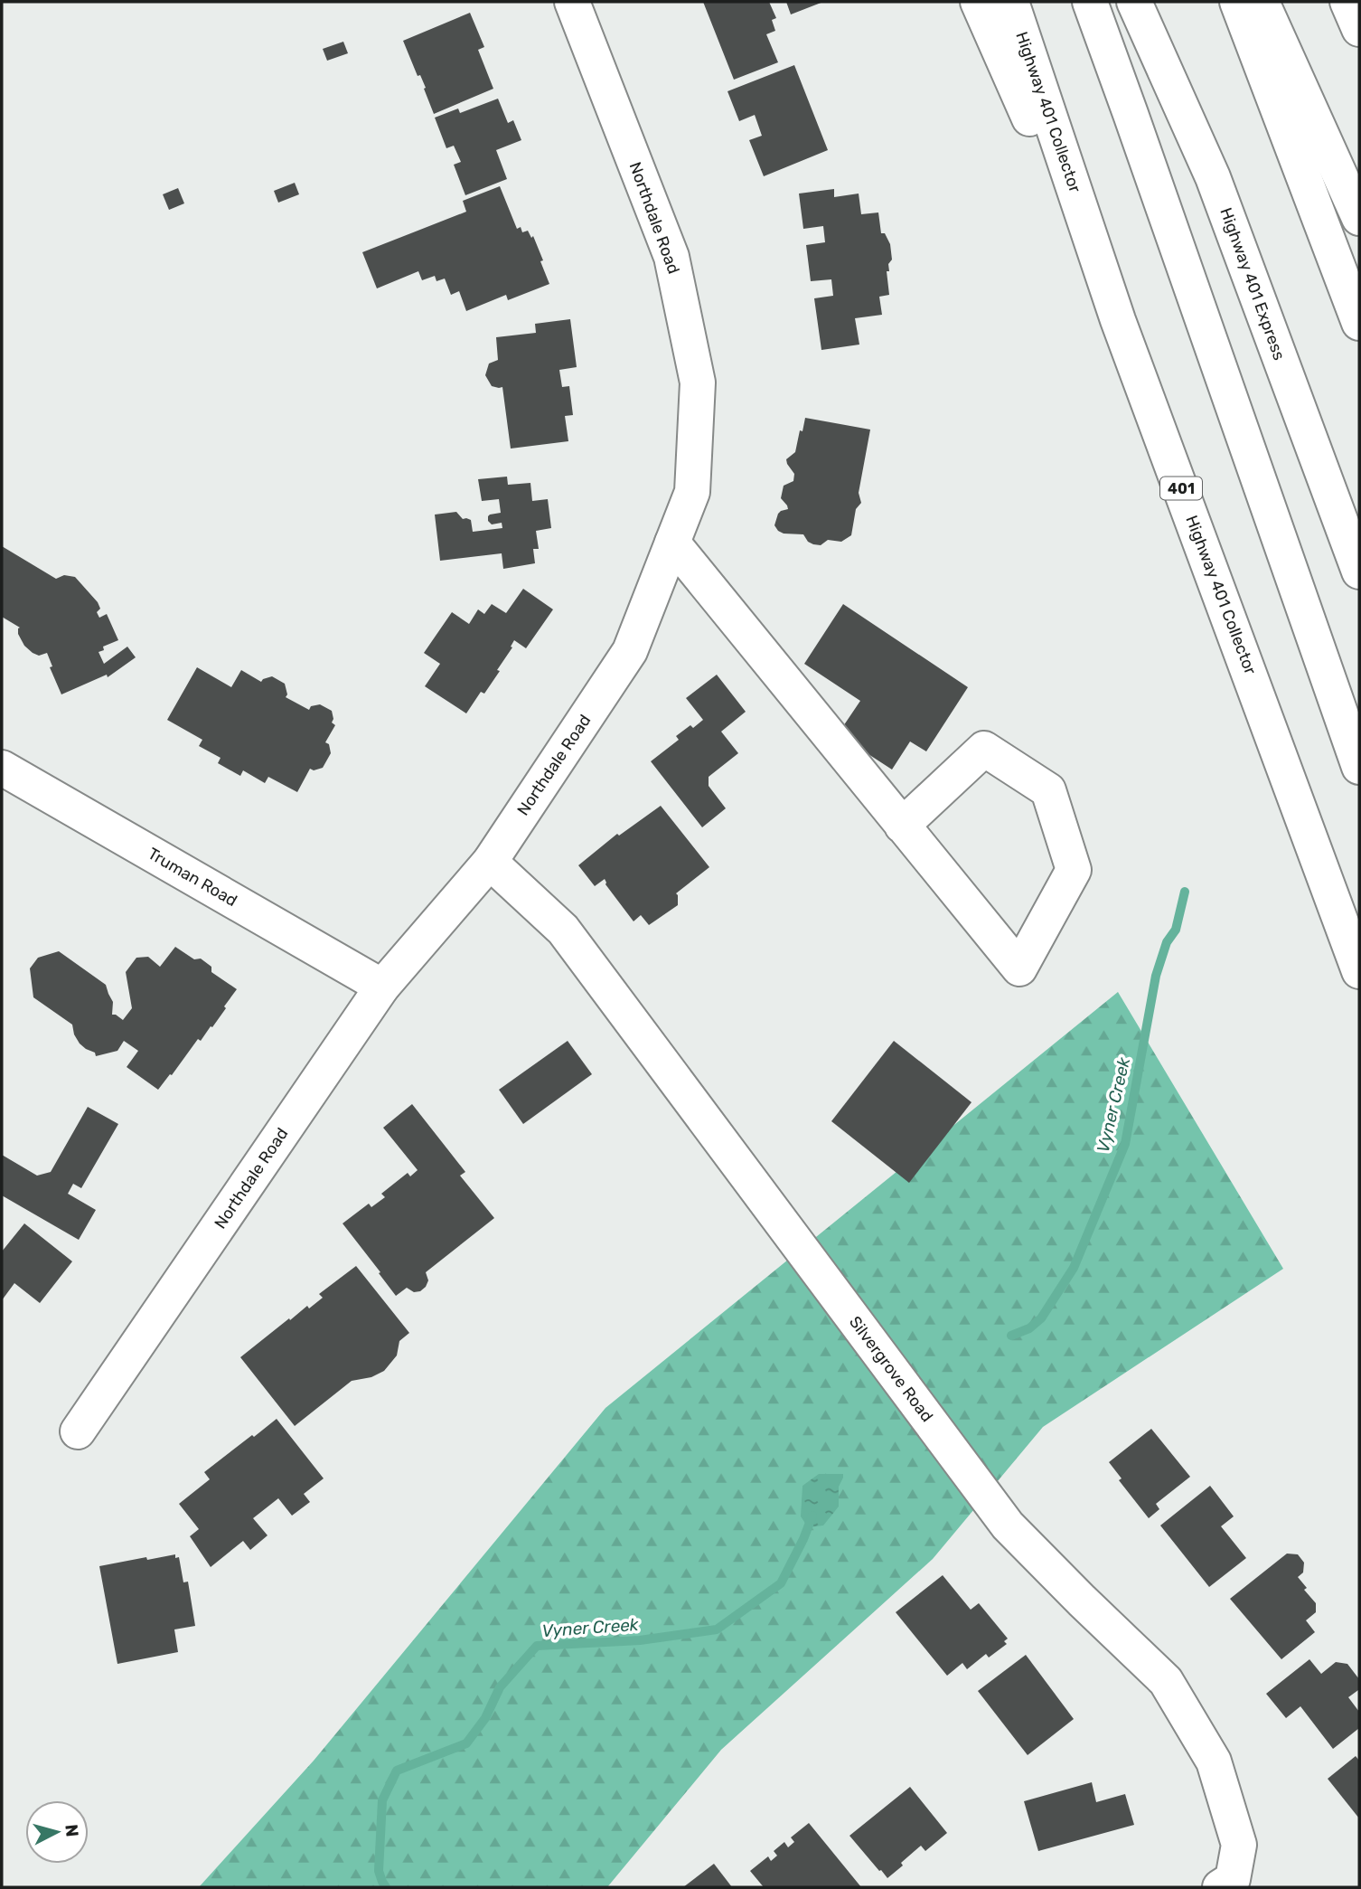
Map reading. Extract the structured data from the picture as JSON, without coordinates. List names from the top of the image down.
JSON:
{
  "streets": {
    "main road": [
      "Highway 401 Collector",
      "Northdale Road",
      "Highway 401 Express",
      "401",
      "Truman Road",
      "Silvergrove Road"
    ]
  },
  "crossings": [
    ["Northdale Road", "Truman Road"],
    ["Northdale Road", "Silvergrove Road"]
  ],
  "water": ["Vyner Creek"],
  "north": "right"
}
